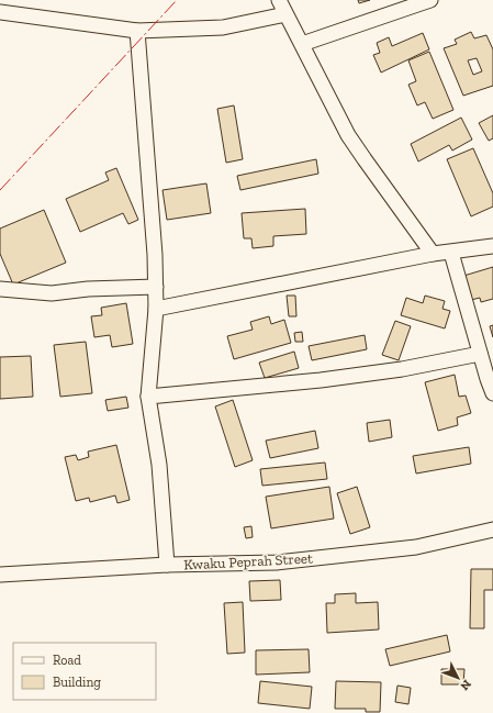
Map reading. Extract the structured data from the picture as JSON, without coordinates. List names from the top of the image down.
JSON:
{
  "streets": {
    "street": ["Kwaku Peprah Street"]
  },
  "legend": ["Road", "Building"],
  "north": "bottom right"
}
